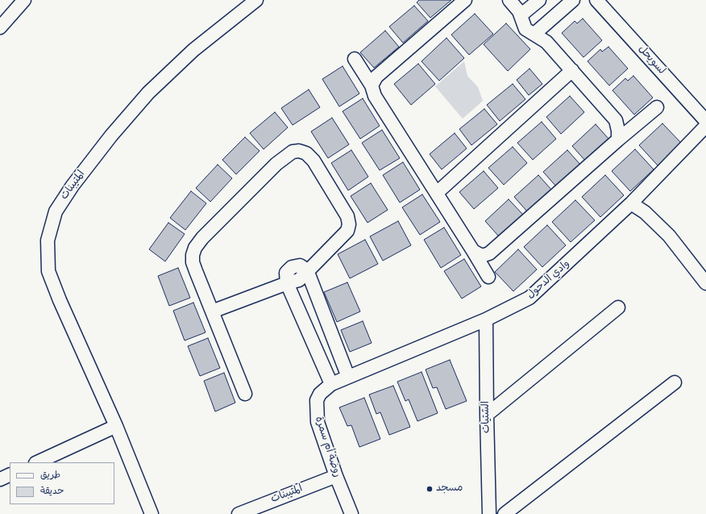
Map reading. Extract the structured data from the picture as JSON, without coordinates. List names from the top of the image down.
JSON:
{
  "streets": {
    "street": [
      "لسويحل",
      "المتيبنات",
      "وادي الدحول",
      "الشتيات",
      "روضة أم سمرة"
    ]
  },
  "crossings": [
    ["المتيبنات", "روضة أم سمرة"],
    ["وادي الدحول", "الشتيات"],
    ["وادي الدحول", "روضة أم سمرة"]
  ],
  "places": ["مسجد"],
  "legend": ["طريق", "حديقة"]
}
